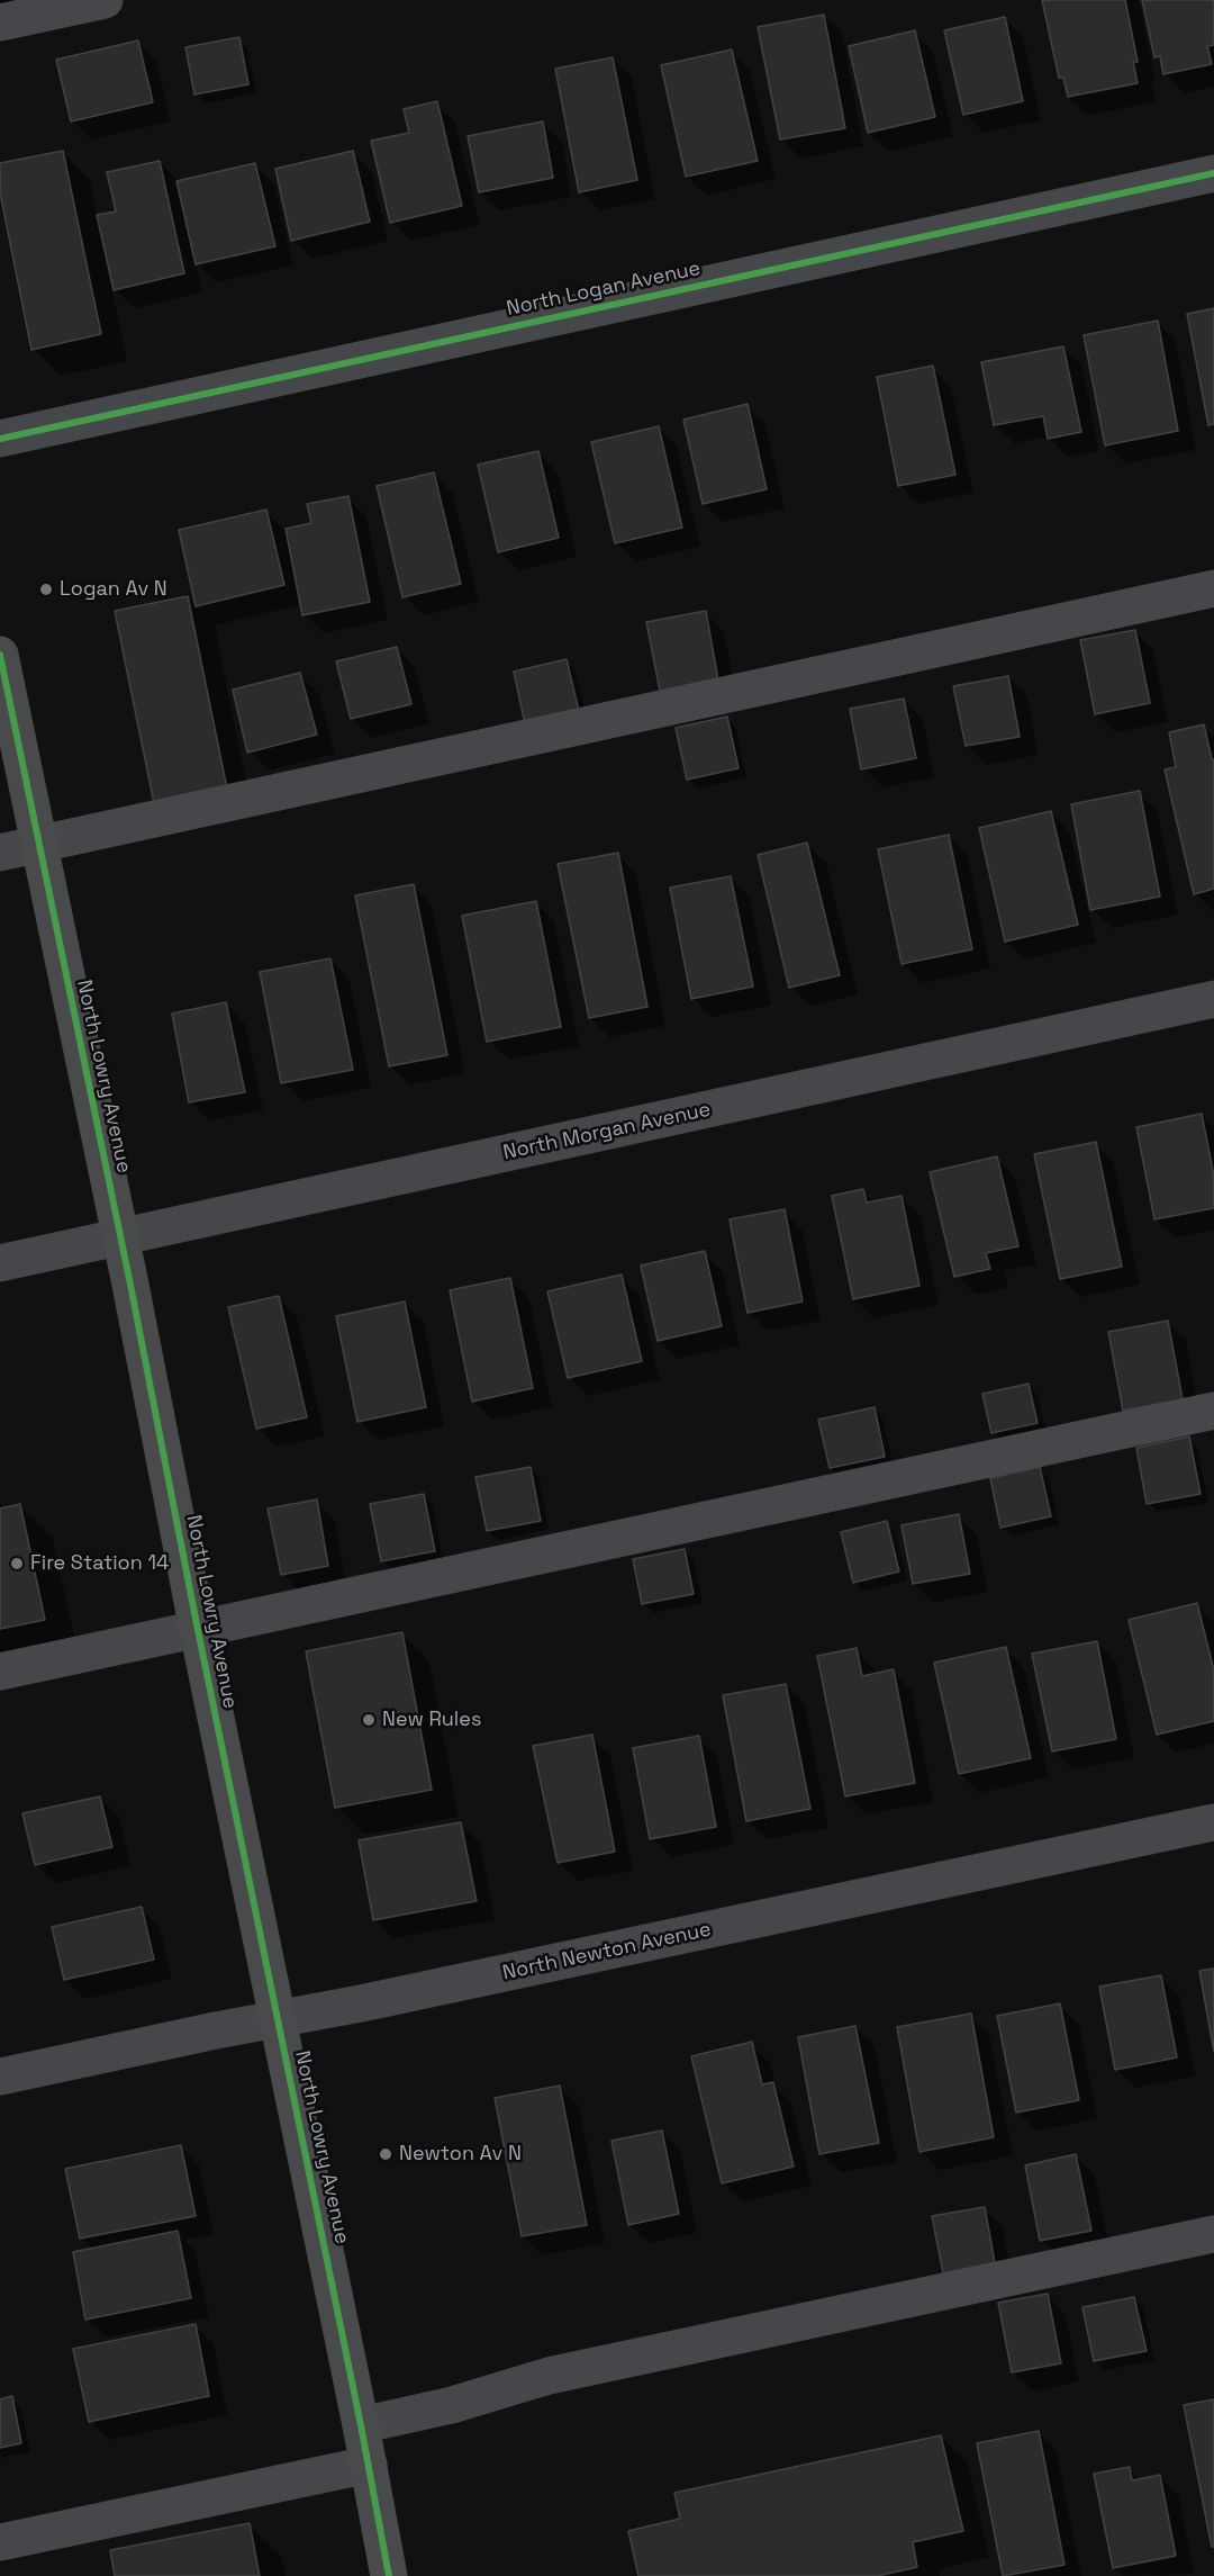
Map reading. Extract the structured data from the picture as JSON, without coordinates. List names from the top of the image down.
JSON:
{
  "streets": {
    "main road": ["North Lowry Avenue"],
    "street": ["North Logan Avenue", "North Morgan Avenue", "North Newton Avenue"]
  },
  "crossings": [
    ["North Lowry Avenue", "North Morgan Avenue"],
    ["North Lowry Avenue", "North Newton Avenue"]
  ],
  "places": [
    "Logan Av N",
    "Fire Station 14",
    "New Rules",
    "Newton Av N"
  ]
}
